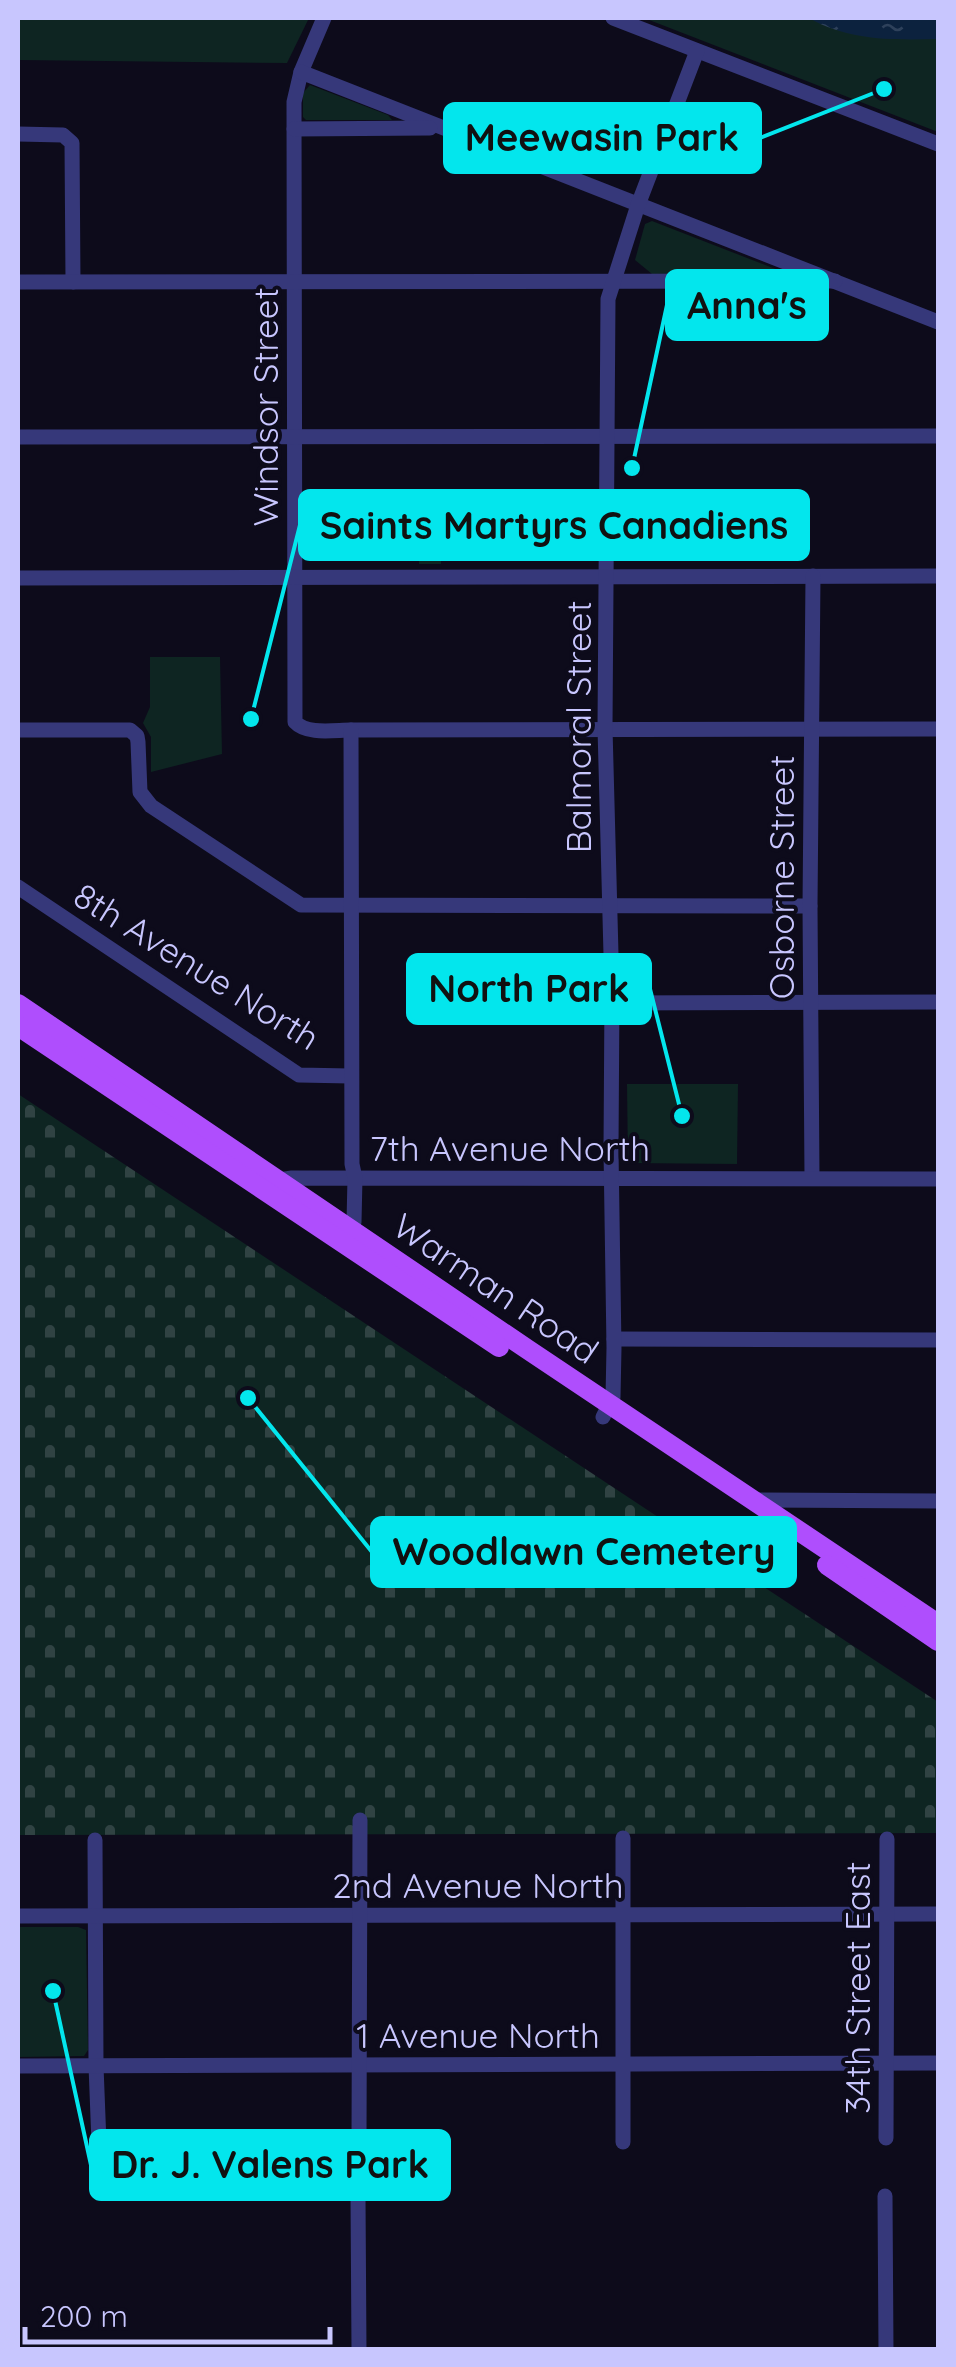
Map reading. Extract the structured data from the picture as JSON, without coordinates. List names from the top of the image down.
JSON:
{
  "streets": {
    "main road": ["Warman Road"],
    "street": [
      "Windsor Street",
      "Balmoral Street",
      "Osborne Street",
      "8th Avenue North",
      "7th Avenue North",
      "2nd Avenue North",
      "34th Street East",
      "1 Avenue North"
    ]
  },
  "crossings": [
    ["Balmoral Street", "7th Avenue North"],
    ["Balmoral Street", "Warman Road"],
    ["Osborne Street", "7th Avenue North"],
    ["7th Avenue North", "Warman Road"],
    ["2nd Avenue North", "34th Street East"],
    ["34th Street East", "1 Avenue North"]
  ],
  "places": [
    "Meewasin Park",
    "Anna's",
    "Saints Martyrs Canadiens",
    "North Park",
    "Woodlawn Cemetery",
    "Dr. J. Valens Park"
  ],
  "scale_bar": "200 m"
}
